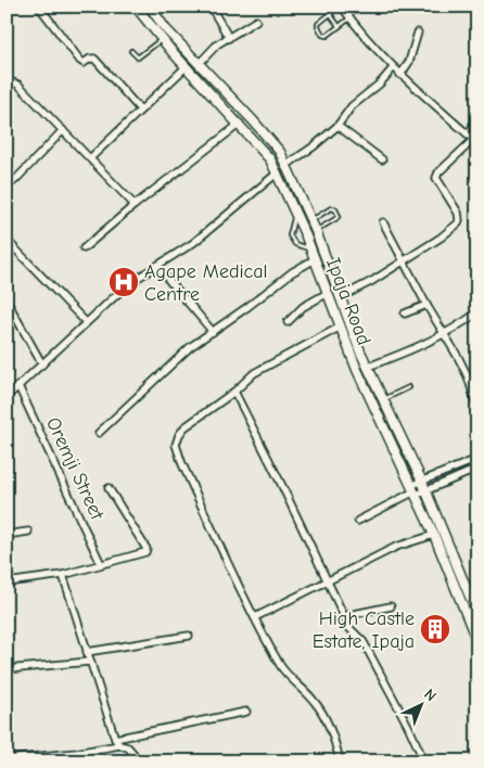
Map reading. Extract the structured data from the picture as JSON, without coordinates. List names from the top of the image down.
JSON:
{
  "streets": {
    "main road": ["Ipaja Road"],
    "street": ["Oremji Street"]
  },
  "places": {
    "hospital": ["Agape Medical Centre"],
    "building": ["High Castle Estate, Ipaja"]
  },
  "north": "top right"
}
